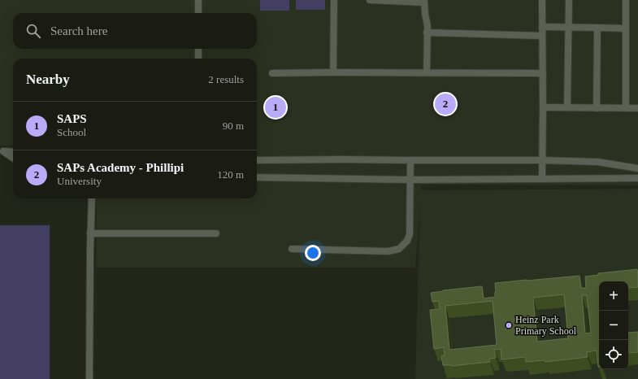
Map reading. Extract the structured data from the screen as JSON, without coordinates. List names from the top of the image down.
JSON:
{
  "places": ["Heinz Park Primary School"],
  "page": {
    "search": "Search here",
    "heading": ["Nearby", "2 results"],
    "pins": ["2", "1"],
    "list": [
      {
        "mark": "1",
        "name": "SAPS",
        "note": "School",
        "value": "90 m"
      },
      {
        "mark": "2",
        "name": "SAPs Academy - Phillipi",
        "note": "University",
        "value": "120 m"
      }
    ],
    "map_buttons": ["+", "−"]
  }
}
